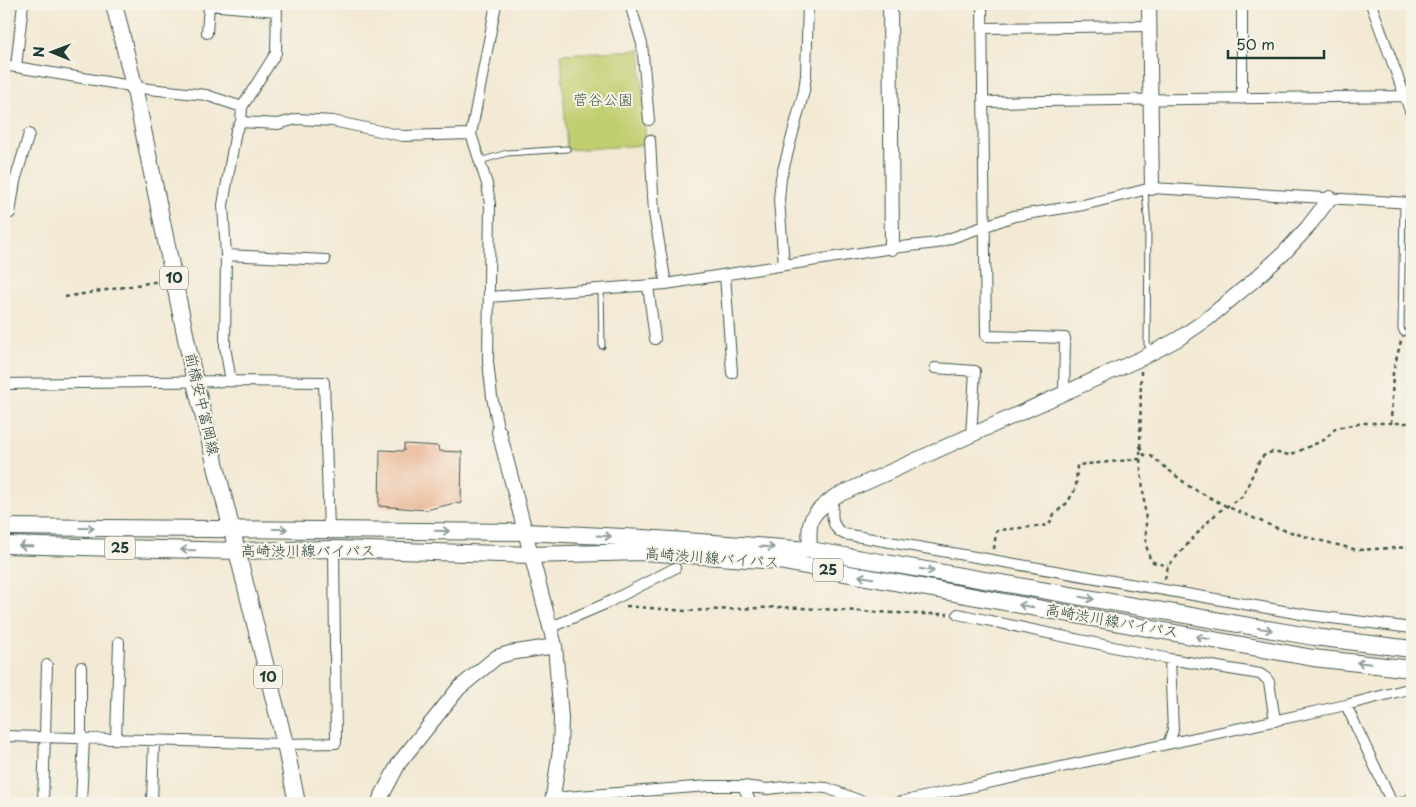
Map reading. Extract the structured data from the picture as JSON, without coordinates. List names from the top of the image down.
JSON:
{
  "streets": {
    "main road": [
      "10",
      "前橋安中富岡線",
      "25",
      "高崎渋川線バイパス"
    ]
  },
  "crossings": [
    ["前橋安中富岡線", "高崎渋川線バイパス"]
  ],
  "parks": ["菅谷公園"],
  "scale_bar": "50 m",
  "north": "left"
}
